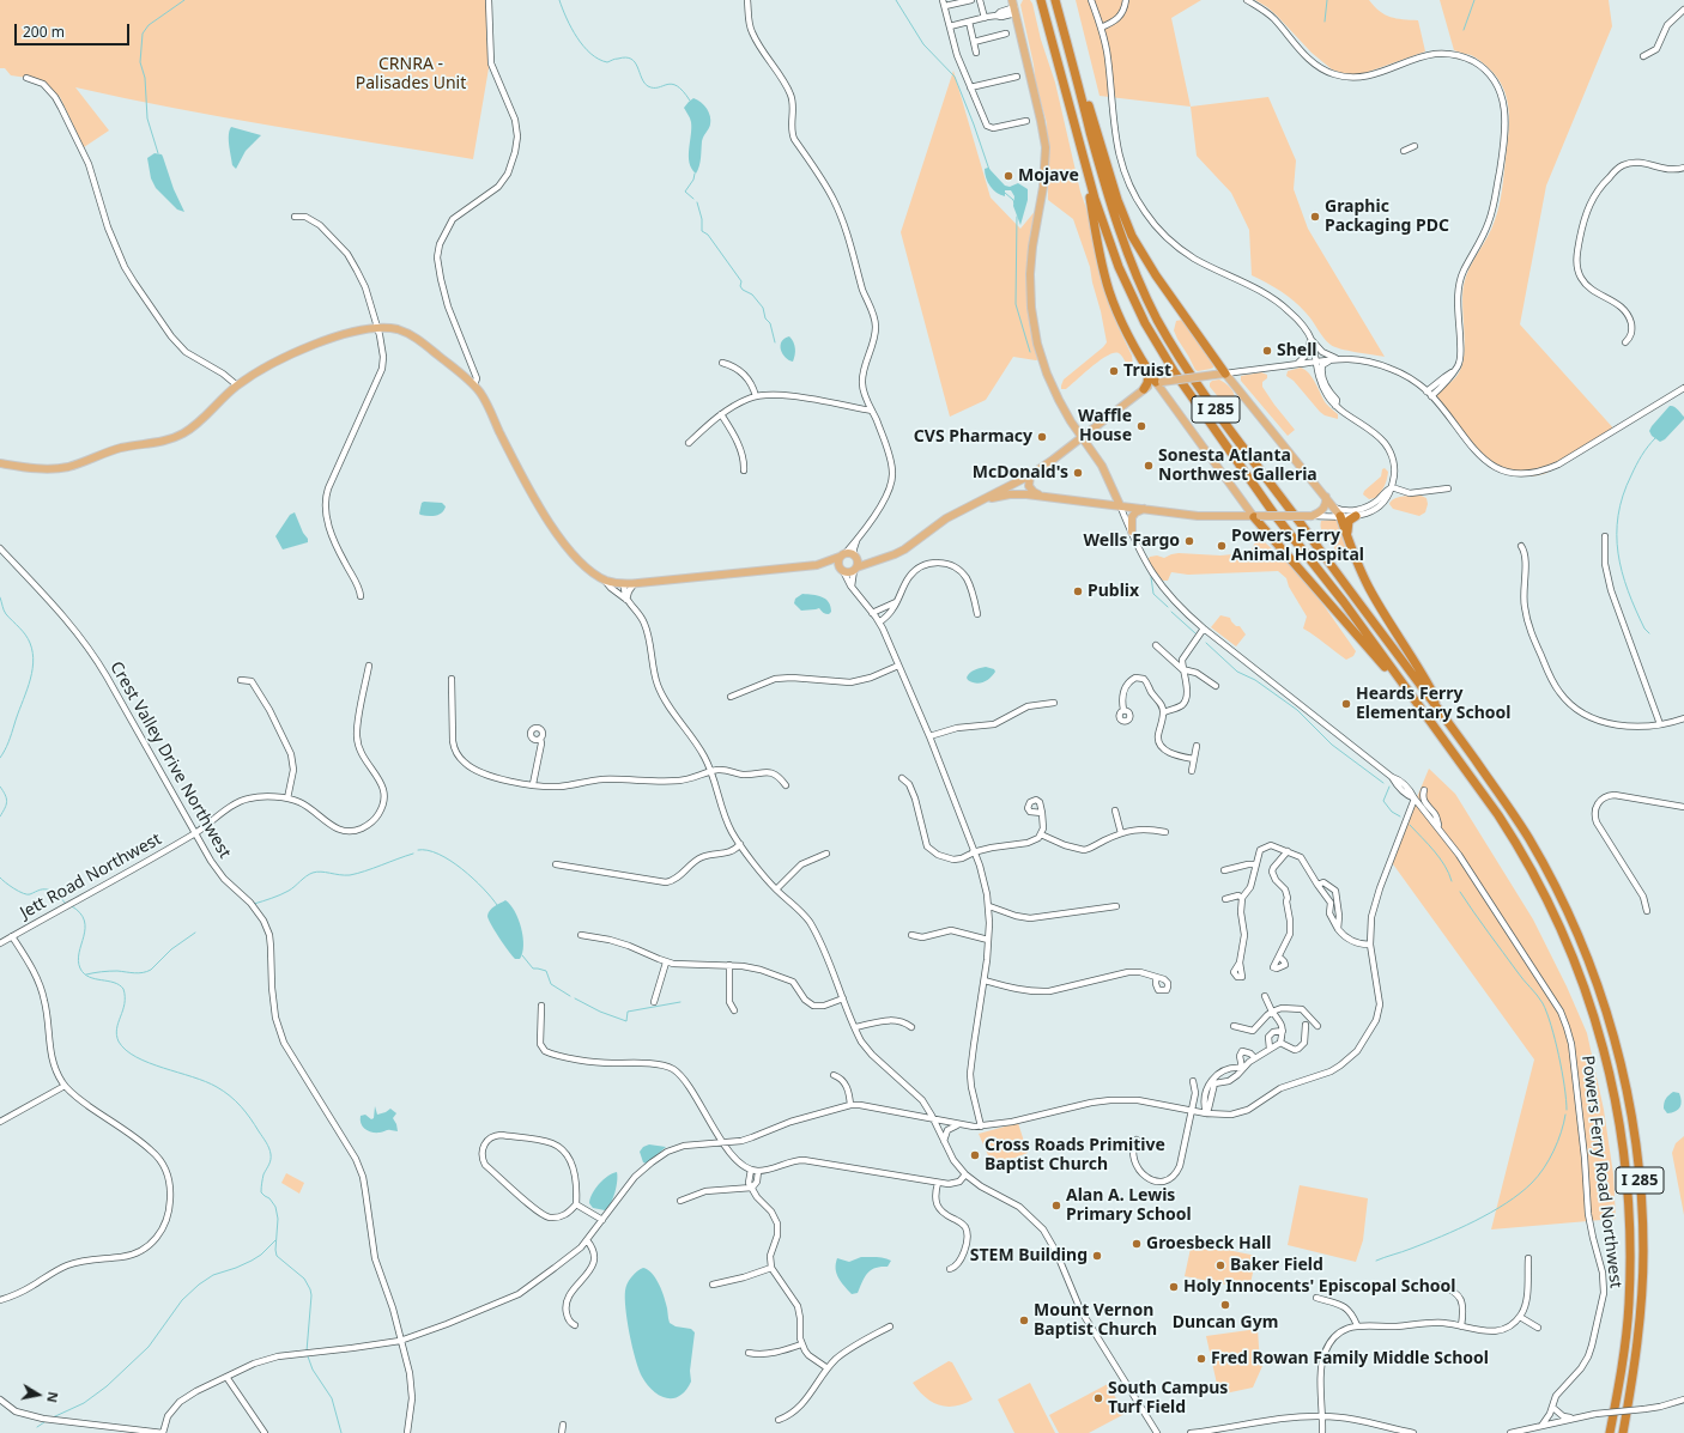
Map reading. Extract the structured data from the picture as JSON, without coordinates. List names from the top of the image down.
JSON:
{
  "streets": {
    "highway": ["I 285"],
    "main road": ["Powers Ferry Road Northwest"],
    "street": ["Crest Valley Drive Northwest", "Jett Road Northwest"]
  },
  "crossings": [
    ["Crest Valley Drive Northwest", "Jett Road Northwest"]
  ],
  "parks": ["CRNRA - Palisades Unit"],
  "places": [
    "Mojave",
    "Graphic Packaging PDC",
    "Shell",
    "Truist",
    "Waffle House",
    "CVS Pharmacy",
    "Sonesta Atlanta Northwest Galleria",
    "McDonald's",
    "Wells Fargo",
    "Powers Ferry Animal Hospital",
    "Publix",
    "Heards Ferry Elementary School",
    "Cross Roads Primitive Baptist Church",
    "Alan A. Lewis Primary School",
    "Groesbeck Hall",
    "STEM Building",
    "Baker Field",
    "Holy Innocents' Episcopal School",
    "Duncan Gym",
    "Mount Vernon Baptist Church",
    "Fred Rowan Family Middle School",
    "South Campus Turf Field"
  ],
  "scale_bar": "200 m",
  "north": "right"
}
